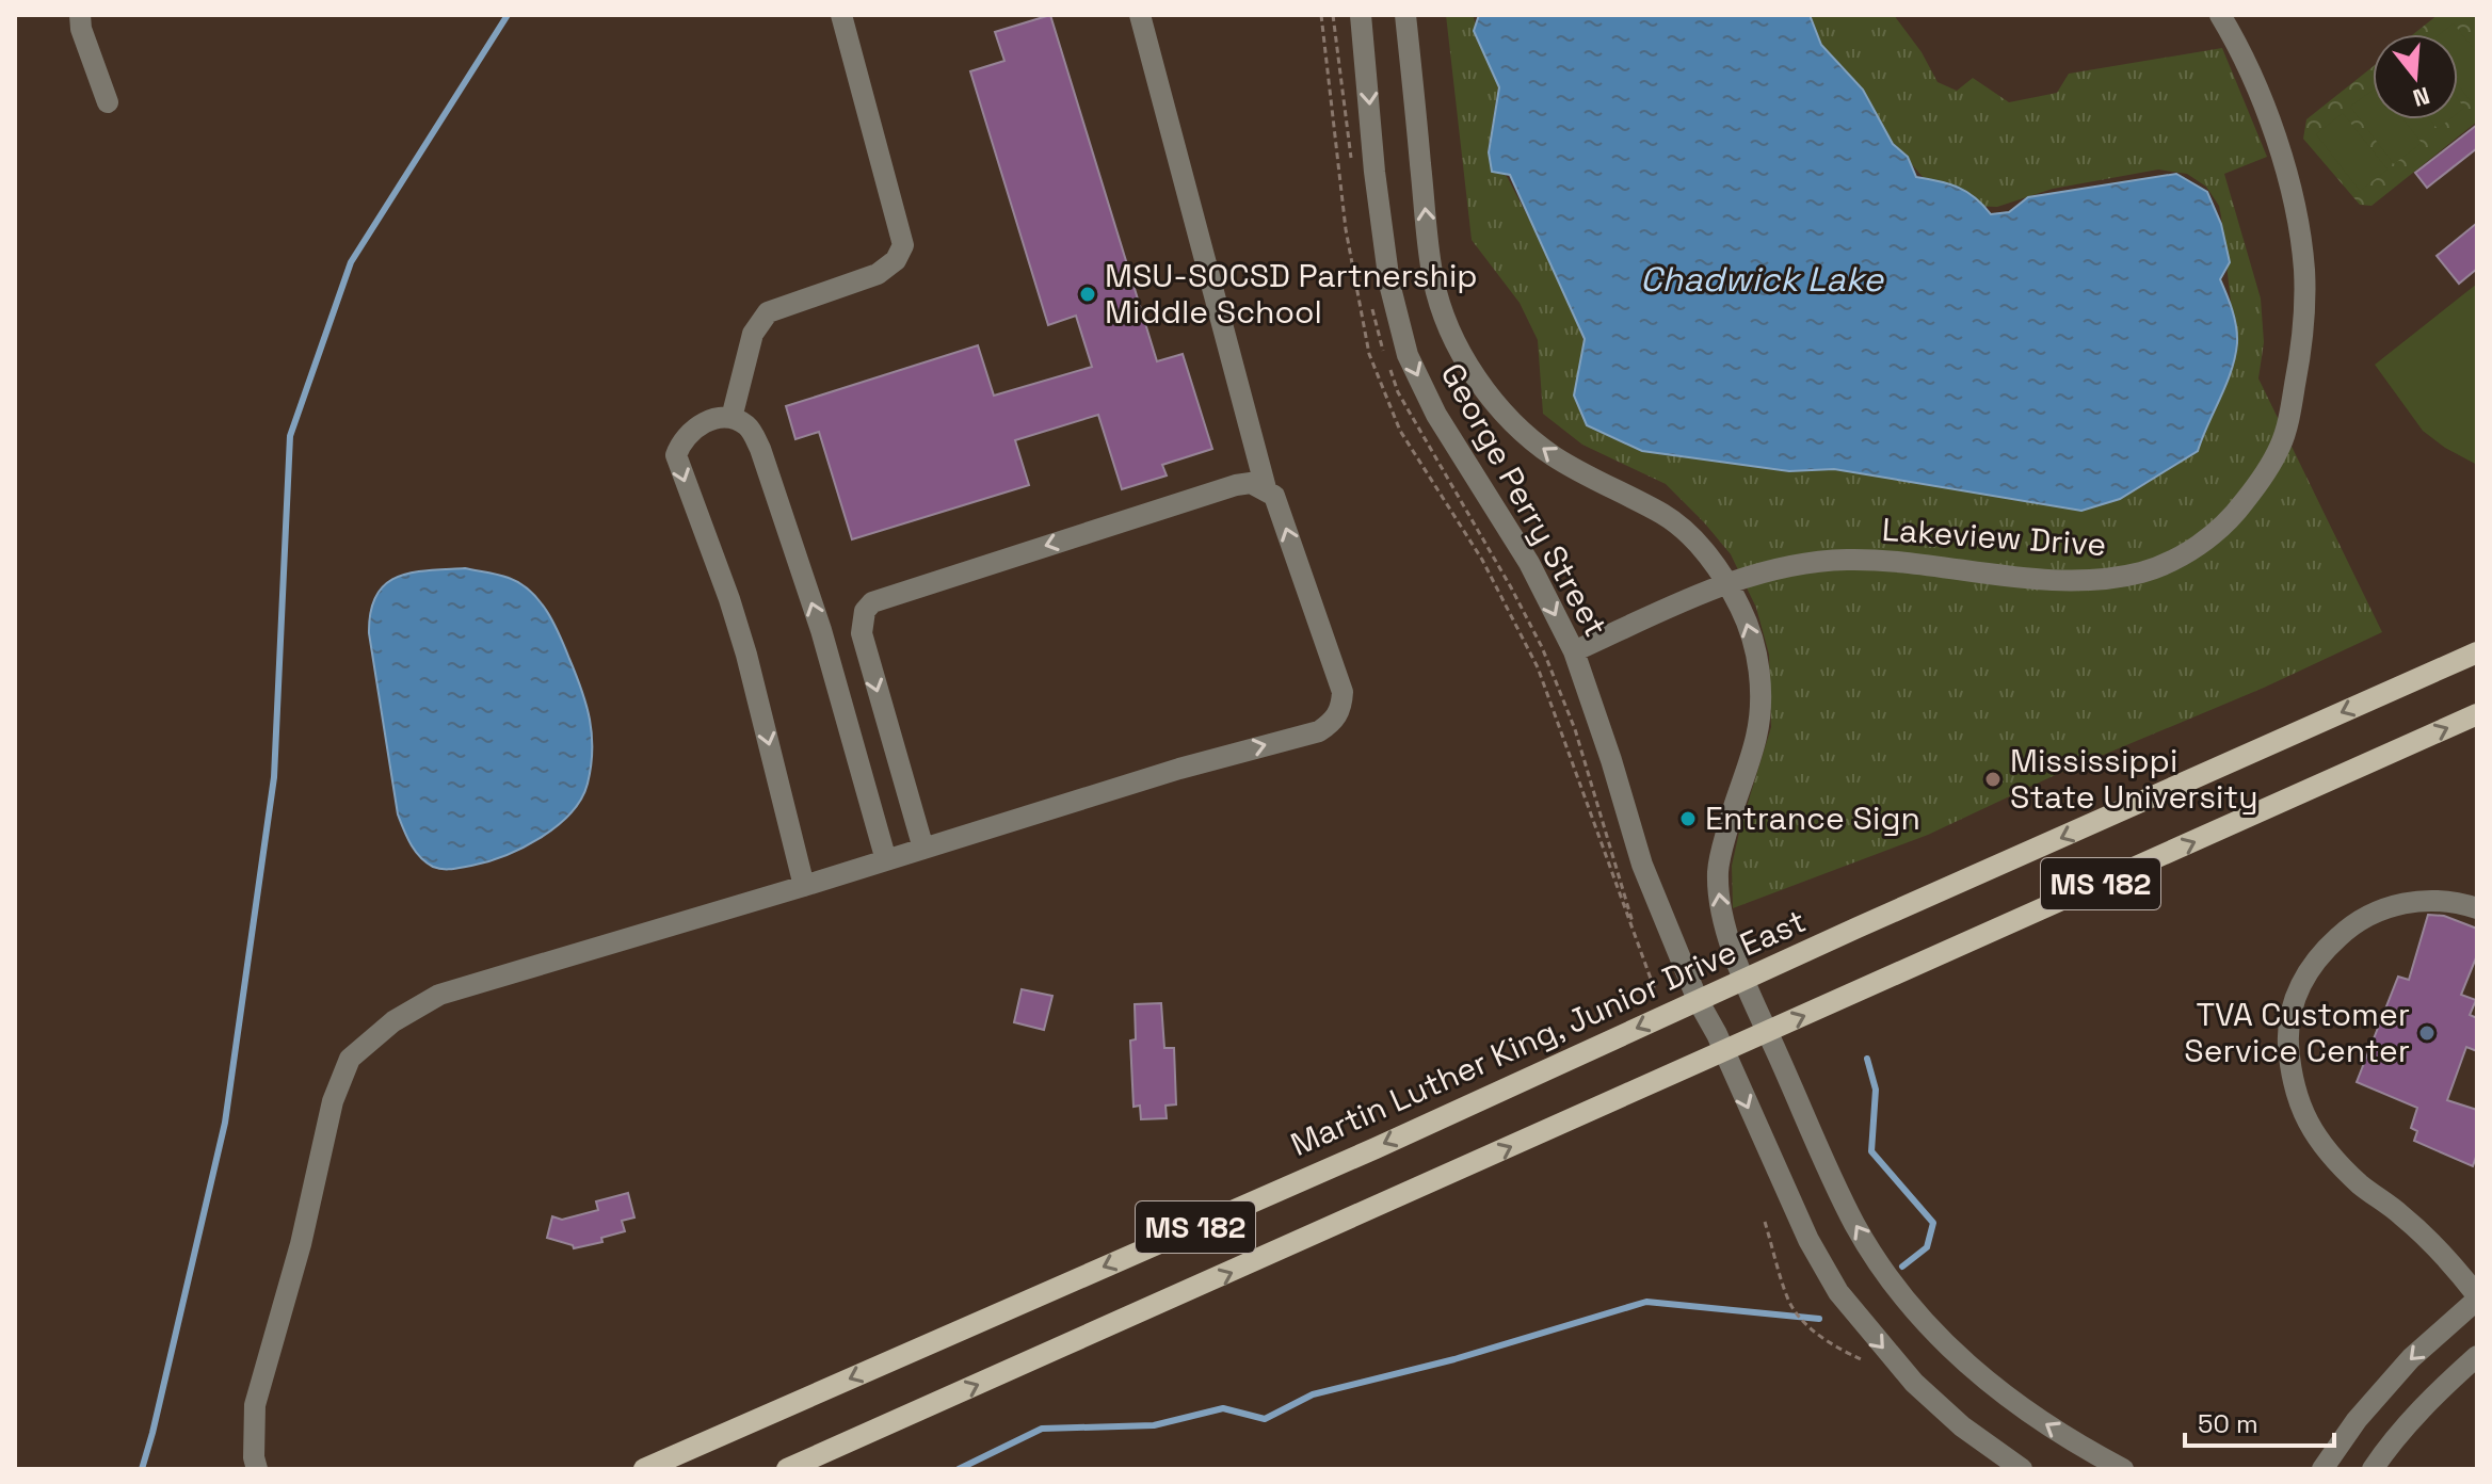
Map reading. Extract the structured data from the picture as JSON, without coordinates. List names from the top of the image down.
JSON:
{
  "streets": {
    "main road": ["MS 182", "Martin Luther King, Junior Drive East"],
    "street": ["George Perry Street", "Lakeview Drive"]
  },
  "crossings": [
    ["George Perry Street", "Lakeview Drive"],
    ["George Perry Street", "MS 182"],
    ["George Perry Street", "Martin Luther King, Junior Drive East"]
  ],
  "water": ["Chadwick Lake"],
  "places": [
    "MSU-SOCSD Partnership Middle School",
    "Mississippi State University",
    "Entrance Sign",
    "TVA Customer Service Center"
  ],
  "scale_bar": "50 m",
  "north": "bottom"
}
